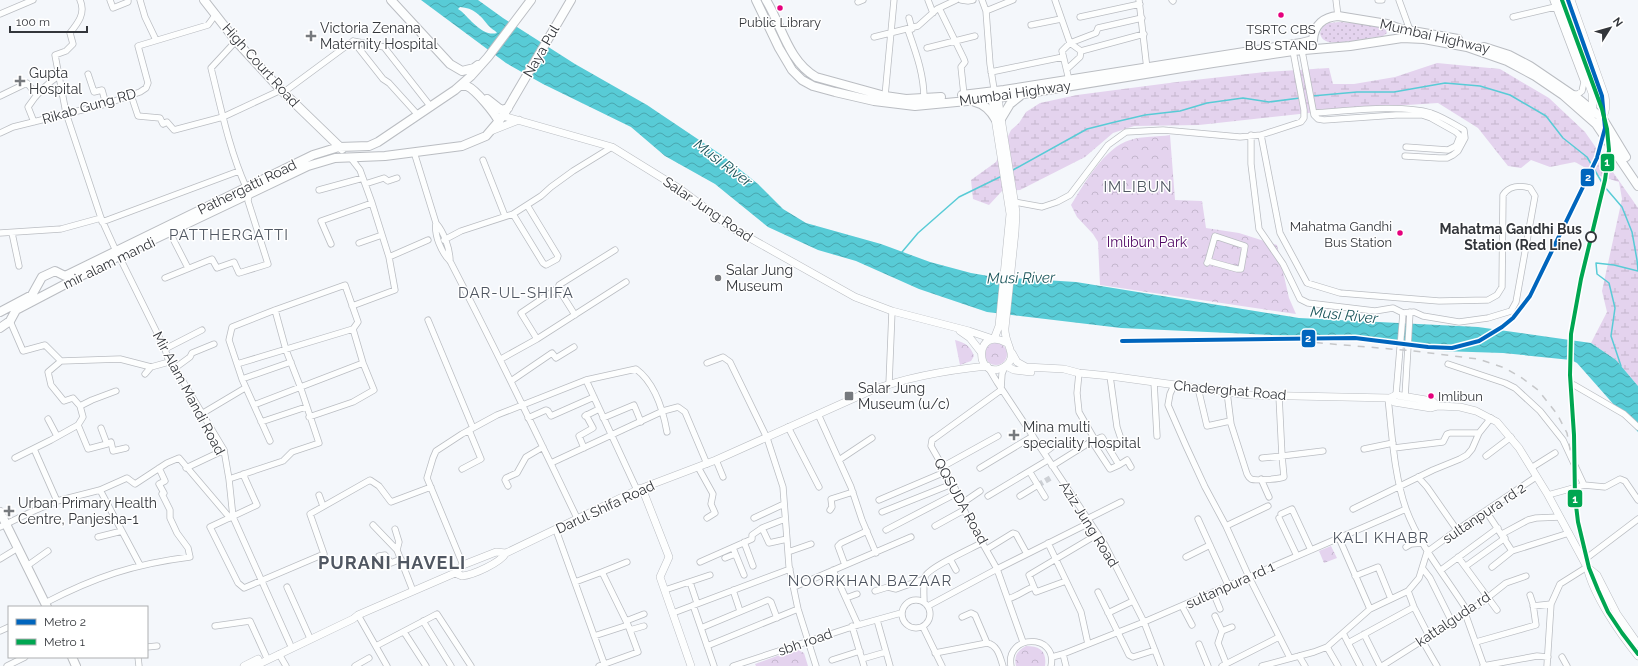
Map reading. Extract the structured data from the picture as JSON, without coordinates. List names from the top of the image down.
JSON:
{
  "streets": {
    "highway": [
      "Mumbai Highway",
      "Naya Pul",
      "High Court Road",
      "Pathergatti Road",
      "mir alam mandi"
    ],
    "main road": ["Salar Jung Road", "Chaderghat Road", "Darul Shifa Road"],
    "street": [
      "Rikab Gung RD",
      "Mir Alam Mandi Road",
      "QQSUDA Road",
      "sultanpura rd 2",
      "Aziz Jung Road",
      "sultanpura rd 1",
      "kattalguda rd",
      "sbh road"
    ]
  },
  "crossings": [
    ["Naya Pul", "Salar Jung Road"],
    ["Naya Pul", "mir alam mandi"],
    ["High Court Road", "Rikab Gung RD"],
    ["Rikab Gung RD", "Mir Alam Mandi Road"],
    ["Pathergatti Road", "mir alam mandi"],
    ["Pathergatti Road", "Mir Alam Mandi Road"],
    ["Salar Jung Road", "Chaderghat Road"],
    ["Salar Jung Road", "Darul Shifa Road"],
    ["Salar Jung Road", "Aziz Jung Road"],
    ["mir alam mandi", "Mir Alam Mandi Road"],
    ["Chaderghat Road", "Darul Shifa Road"],
    ["Chaderghat Road", "sultanpura rd 2"],
    ["Chaderghat Road", "Aziz Jung Road"],
    ["QQSUDA Road", "Aziz Jung Road"],
    ["Darul Shifa Road", "Aziz Jung Road"],
    ["Aziz Jung Road", "sultanpura rd 1"]
  ],
  "districts": [
    "IMLIBUN",
    "PATTHERGATTI",
    "DAR-UL-SHIFA",
    "KALI KHABR",
    "PURANI HAVELI",
    "NOORKHAN BAZAAR"
  ],
  "water": ["Musi River"],
  "parks": ["Imlibun Park"],
  "places": {
    "other": [
      "Public Library",
      "TSRTC CBS BUS STAND",
      "Mahatma Gandhi Bus Station",
      "Mahatma Gandhi Bus Station (Red Line)",
      "Salar Jung Museum",
      "Imlibun"
    ],
    "health": [
      "Victoria Zenana Maternity Hospital",
      "Gupta Hospital",
      "Mina multi speciality Hospital",
      "Urban Primary Health Centre, Panjesha-1"
    ],
    "transit": ["Salar Jung Museum (u/c)"]
  },
  "lines": ["metro line 2", "metro line 1"],
  "legend": ["Metro 2", "Metro 1"],
  "scale_bar": "100 m",
  "north": "top right"
}
